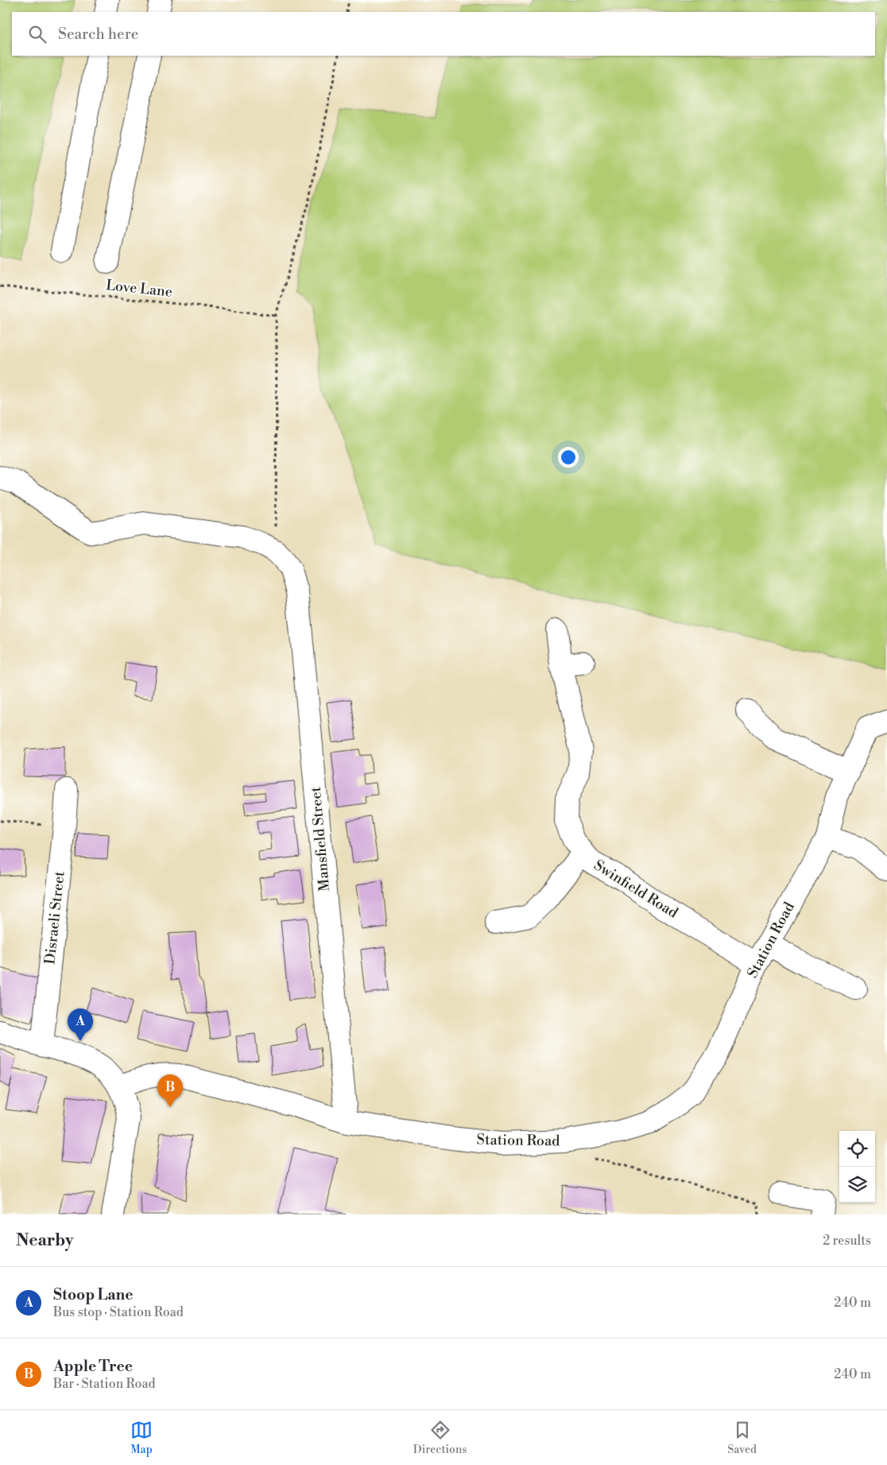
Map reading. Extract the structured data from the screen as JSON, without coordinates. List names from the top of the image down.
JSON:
{
  "streets": {
    "street": [
      "Mansfield Street",
      "Swinfield Road",
      "Disraeli Street",
      "Station Road"
    ],
    "path": ["Love Lane"]
  },
  "crossings": [
    ["Mansfield Street", "Station Road"],
    ["Swinfield Road", "Station Road"]
  ],
  "page": {
    "search": "Search here",
    "pins": ["A", "B"],
    "heading": ["Nearby", "2 results"],
    "list": [
      {
        "mark": "A",
        "name": "Stoop Lane",
        "note": "Bus stop · Station Road",
        "value": "240 m"
      },
      {
        "mark": "B",
        "name": "Apple Tree",
        "note": "Bar · Station Road",
        "value": "240 m"
      }
    ],
    "nav": ["Map", "Directions", "Saved"]
  }
}
